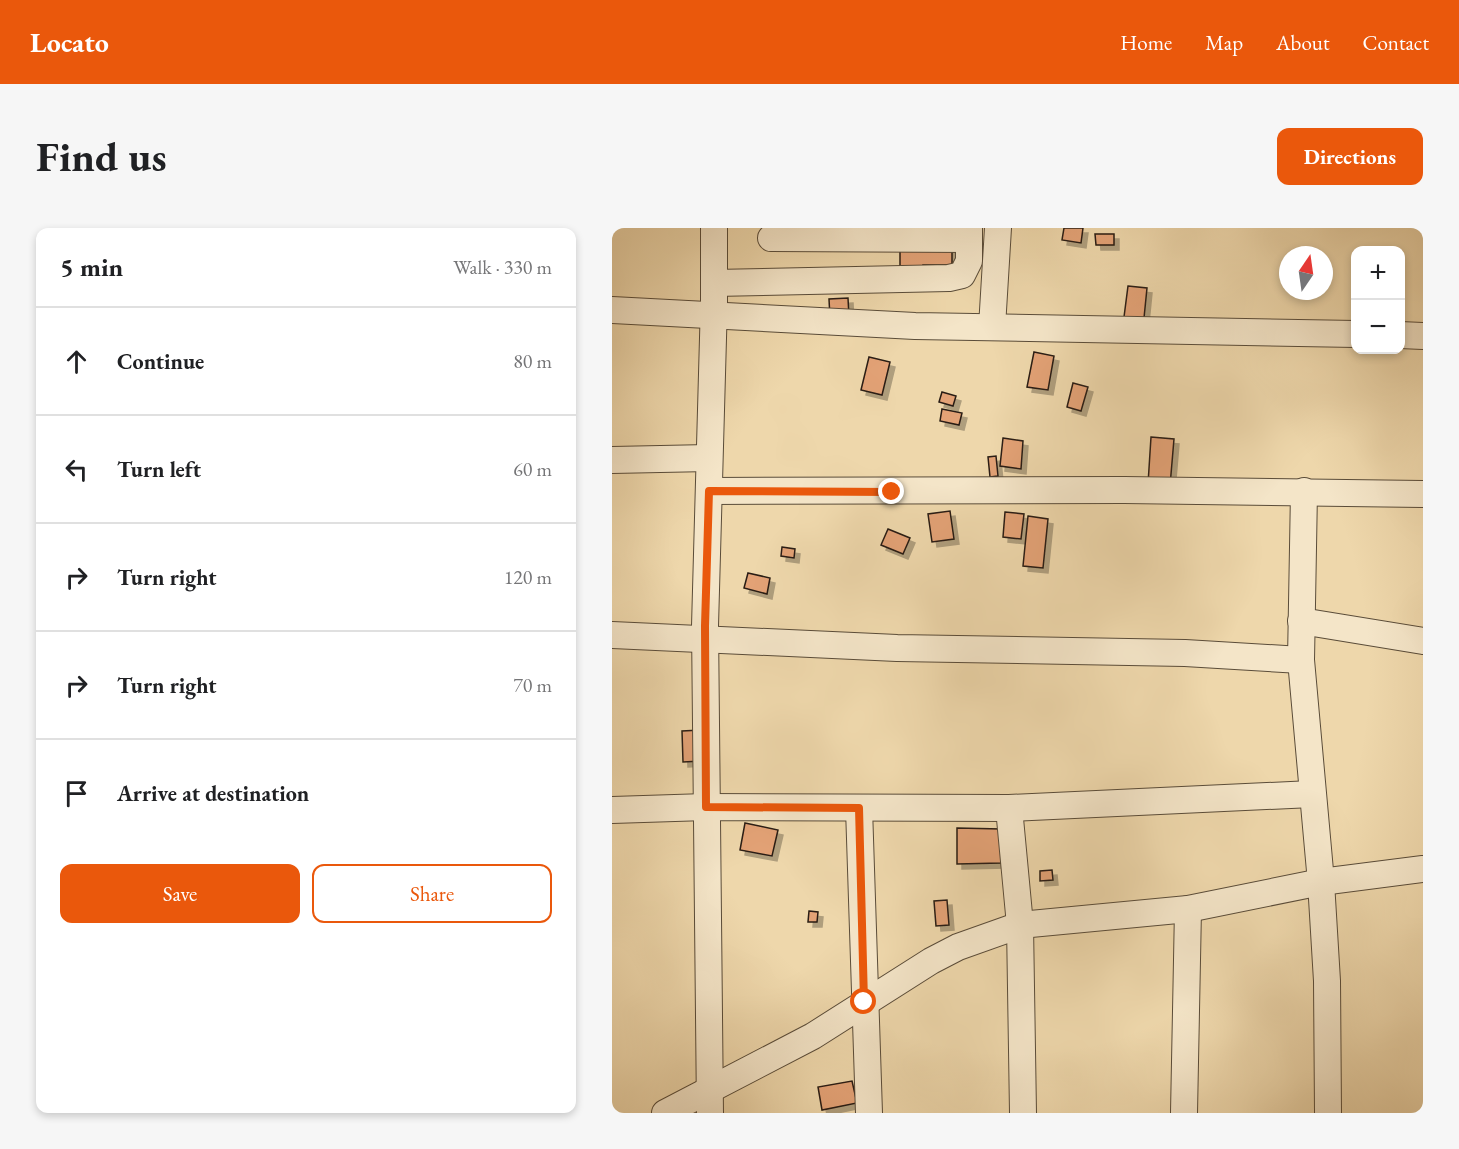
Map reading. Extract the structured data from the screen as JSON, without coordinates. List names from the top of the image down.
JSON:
{
  "north": "top",
  "page": {
    "header": "Locato",
    "nav": [
      "Home",
      "Map",
      "About",
      "Contact"
    ],
    "buttons": [
      "Directions",
      ["Save", "Share"]
    ],
    "title": "Find us",
    "heading": ["5 min", "Walk · 330 m"],
    "map_buttons": ["+", "−"],
    "list": [
      ["Continue", "80 m"],
      ["Turn left", "60 m"],
      ["Turn right", "120 m"],
      ["Turn right", "70 m"],
      "Arrive at destination"
    ]
  }
}
